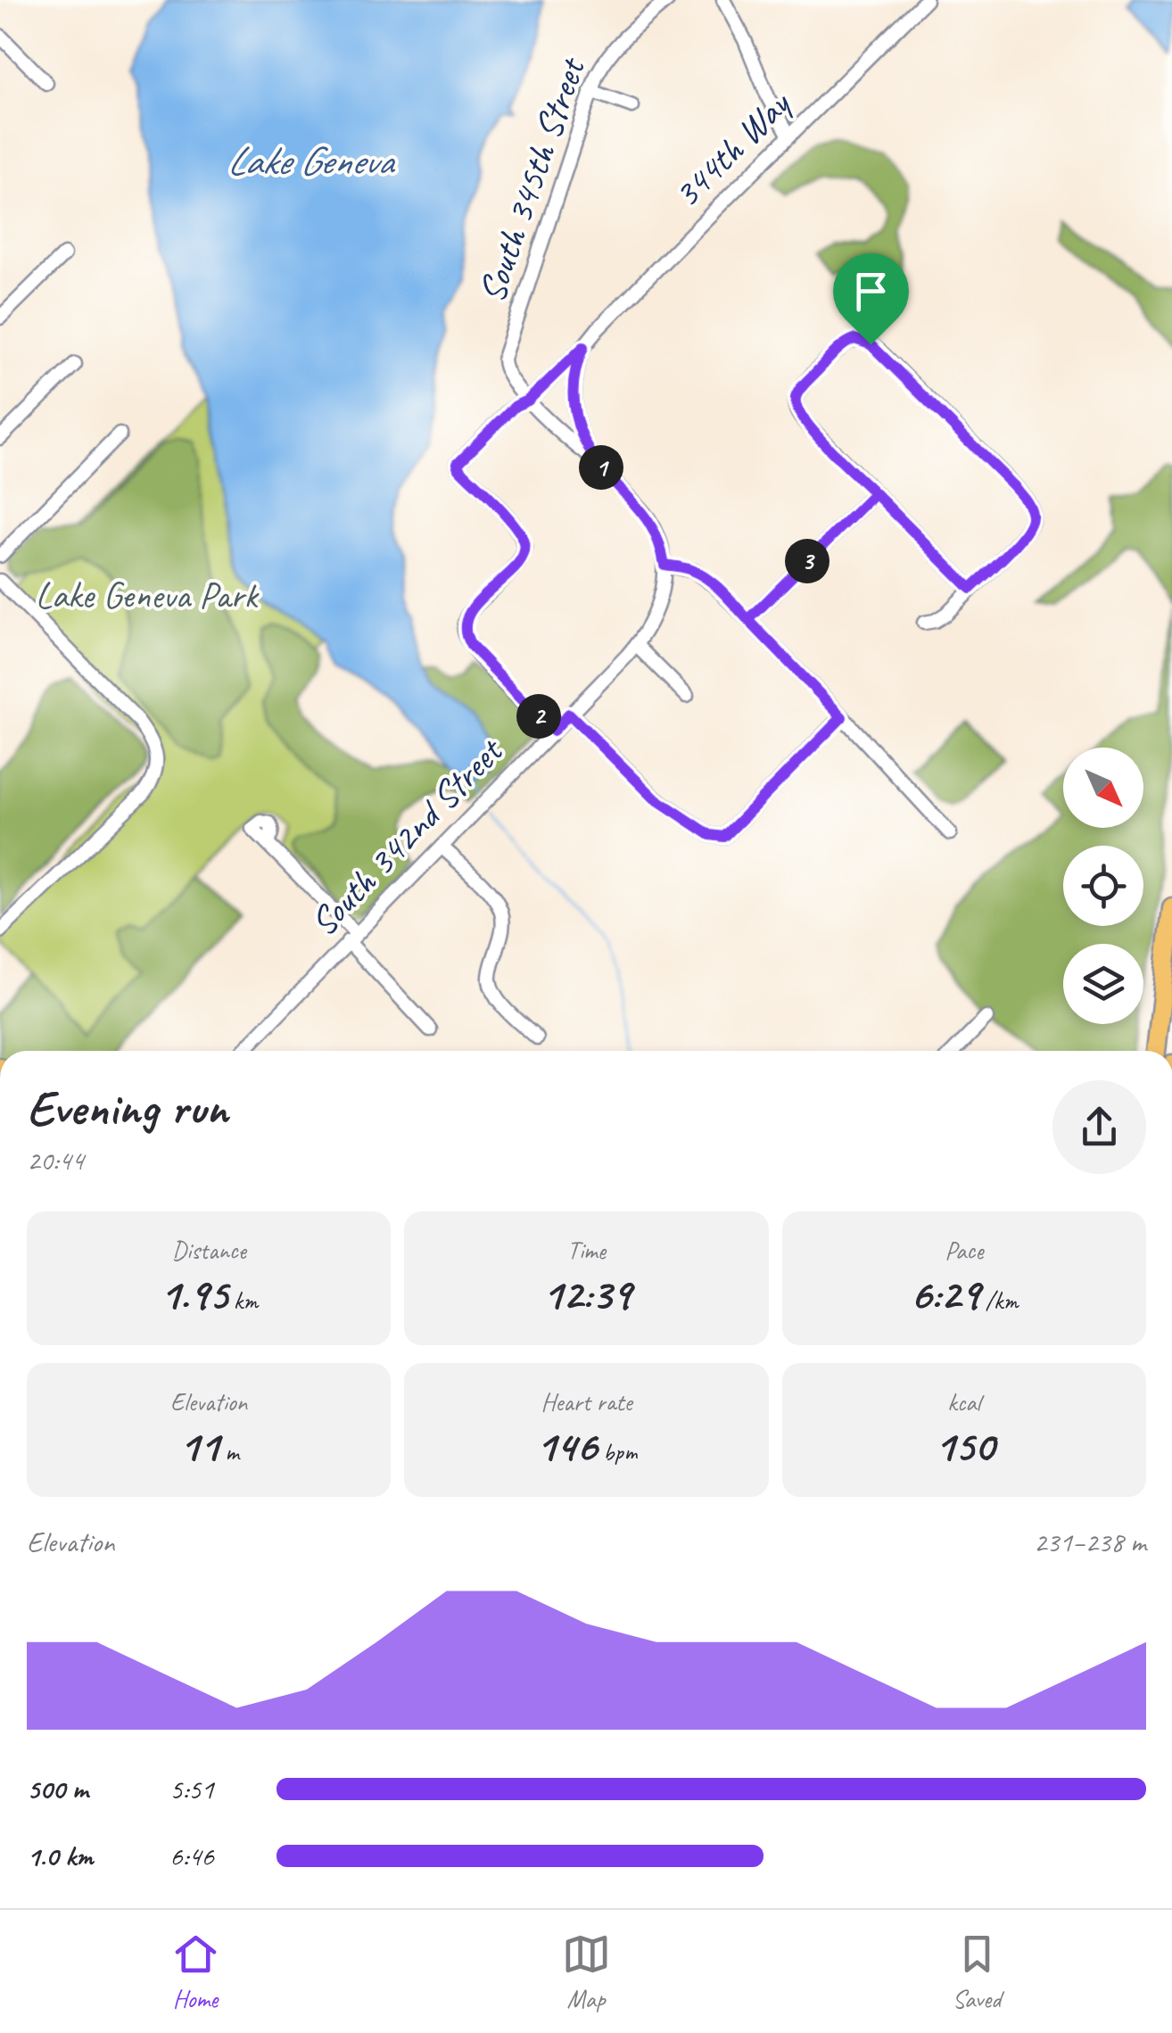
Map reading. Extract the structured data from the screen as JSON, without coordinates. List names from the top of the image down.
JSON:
{
  "streets": {
    "street": ["344th Way", "South 345th Street", "South 342nd Street"]
  },
  "crossings": [
    ["344th Way", "South 345th Street"],
    ["344th Way", "South 342nd Street"]
  ],
  "water": ["Lake Geneva"],
  "parks": ["Lake Geneva Park"],
  "north": "bottom right",
  "page": {
    "pins": ["1", "3", "2"],
    "heading": ["Evening run", "20:44"],
    "stats": [
      ["Distance", "1.95 km"],
      ["Time", "12:39"],
      ["Pace", "6:29 /km"],
      ["Elevation", "11 m"],
      ["Heart rate", "146 bpm"],
      ["kcal", "150"]
    ],
    "chart": ["Elevation", "231–238 m"],
    "list": [
      {
        "name": "500 m",
        "note": "5:51"
      },
      {
        "name": "1.0 km",
        "note": "6:46"
      }
    ],
    "tabs": ["Home", "Map", "Saved"]
  }
}
